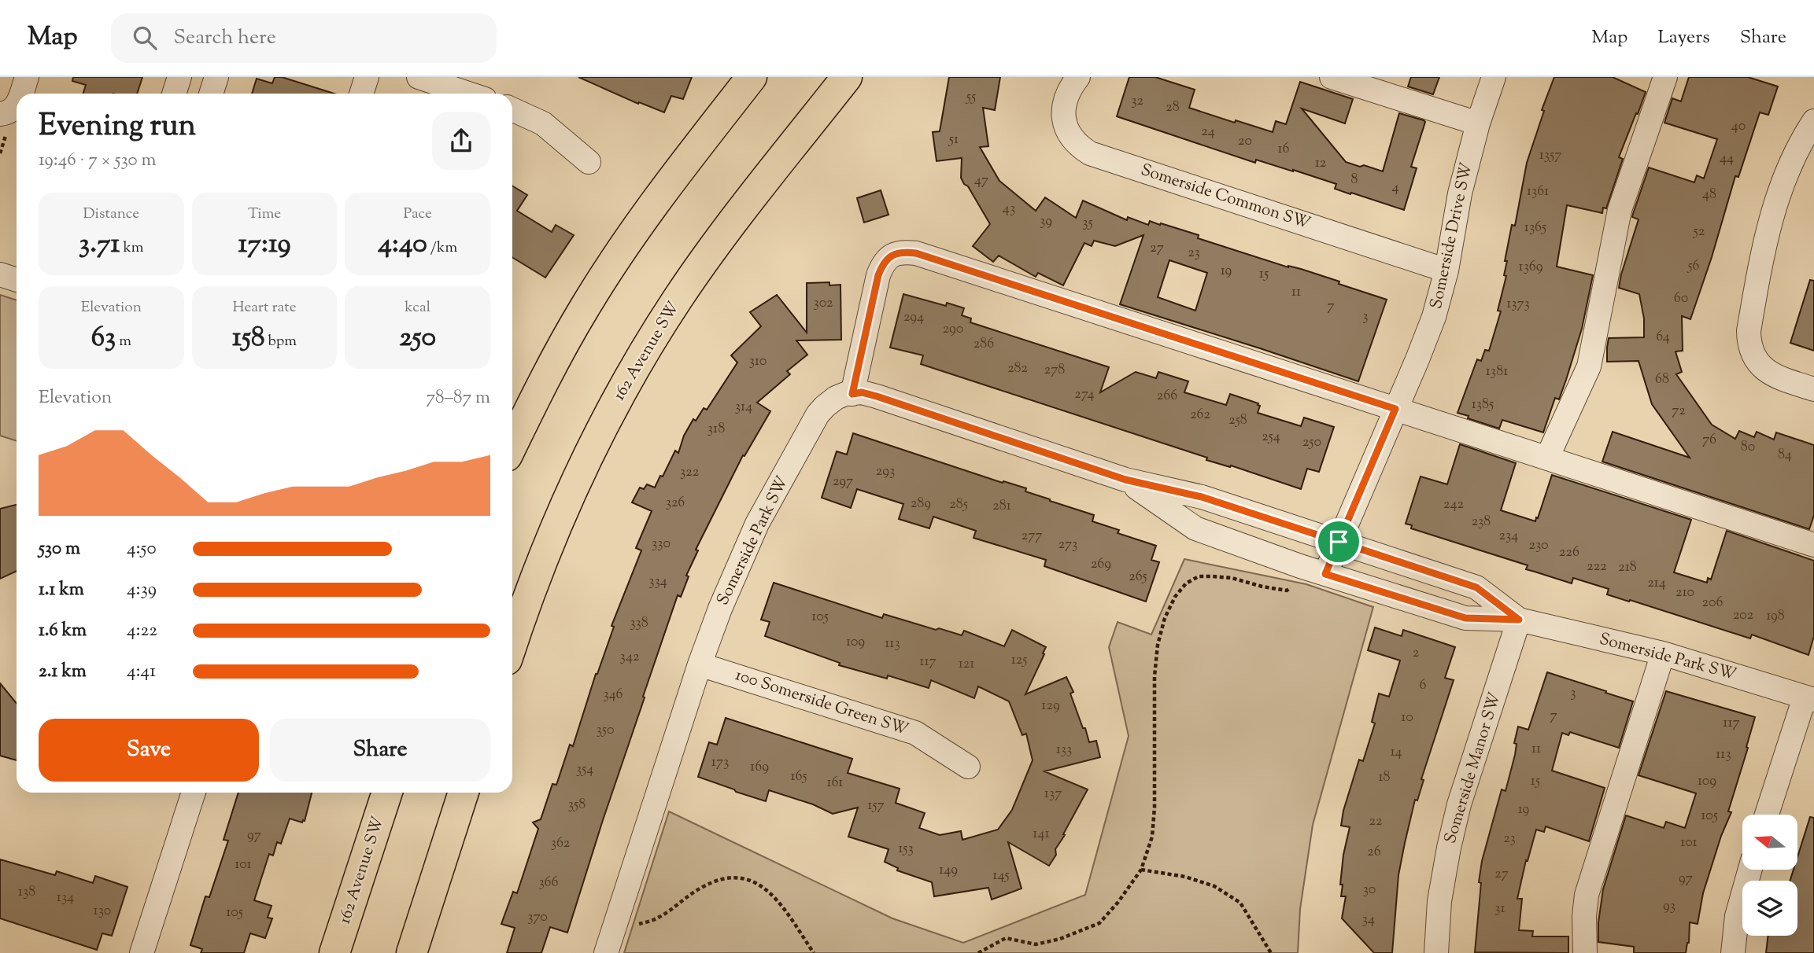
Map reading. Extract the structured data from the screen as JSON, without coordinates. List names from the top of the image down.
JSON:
{
  "streets": {
    "main road": ["162 Avenue SW"],
    "street": [
      "Somerside Common SW",
      "Somerside Drive SW",
      "Somerside Park SW",
      "100 Somerside Green SW",
      "Somerside Manor SW"
    ]
  },
  "crossings": [
    ["Somerside Common SW", "Somerside Drive SW"],
    ["Somerside Drive SW", "Somerside Park SW"],
    ["Somerside Park SW", "100 Somerside Green SW"],
    ["Somerside Park SW", "Somerside Manor SW"]
  ],
  "house_numbers": [
    "55",
    "32",
    "28",
    "40",
    "24",
    "51",
    "20",
    "16",
    "1357",
    "44",
    "12",
    "8",
    "47",
    "4",
    "1361",
    "48",
    "43",
    "39",
    "35",
    "1365",
    "52",
    "27",
    "23",
    "56",
    "1369",
    "19",
    "15",
    "11",
    "60",
    "302",
    "1373",
    "7",
    "3",
    "294",
    "290",
    "64",
    "286",
    "310",
    "282",
    "278",
    "1381",
    "68",
    "274",
    "266",
    "1385",
    "314",
    "72",
    "262",
    "258",
    "318",
    "254",
    "76",
    "250",
    "80",
    "84",
    "293",
    "322",
    "297",
    "326",
    "289",
    "285",
    "242",
    "281",
    "238",
    "277",
    "234",
    "330",
    "273",
    "230",
    "226",
    "269",
    "222",
    "218",
    "265",
    "334",
    "214",
    "210",
    "206",
    "202",
    "198",
    "105",
    "338",
    "109",
    "113",
    "2",
    "342",
    "125",
    "117",
    "121",
    "6",
    "3",
    "346",
    "129",
    "7",
    "10",
    "117",
    "350",
    "11",
    "133",
    "14",
    "113",
    "173",
    "169",
    "354",
    "165",
    "18",
    "15",
    "109",
    "161",
    "137",
    "358",
    "157",
    "19",
    "105",
    "22",
    "141",
    "97",
    "23",
    "101",
    "362",
    "153",
    "26",
    "101",
    "149",
    "27",
    "145",
    "97",
    "366",
    "30",
    "138",
    "134",
    "93",
    "31",
    "130",
    "105",
    "370",
    "34"
  ],
  "north": "left",
  "page": {
    "header": "Map",
    "search": "Search here",
    "nav": ["Map", "Layers", "Share"],
    "heading": ["Evening run", "19:46 · 7 × 530 m"],
    "stats": [
      ["Distance", "3.71 km"],
      ["Time", "17:19"],
      ["Pace", "4:40 /km"],
      ["Elevation", "63 m"],
      ["Heart rate", "158 bpm"],
      ["kcal", "250"]
    ],
    "chart": ["Elevation", "78–87 m"],
    "list": [
      {
        "name": "530 m",
        "note": "4:50"
      },
      {
        "name": "1.1 km",
        "note": "4:39"
      },
      {
        "name": "1.6 km",
        "note": "4:22"
      },
      {
        "name": "2.1 km",
        "note": "4:41"
      }
    ],
    "buttons": ["Save", "Share"]
  }
}
